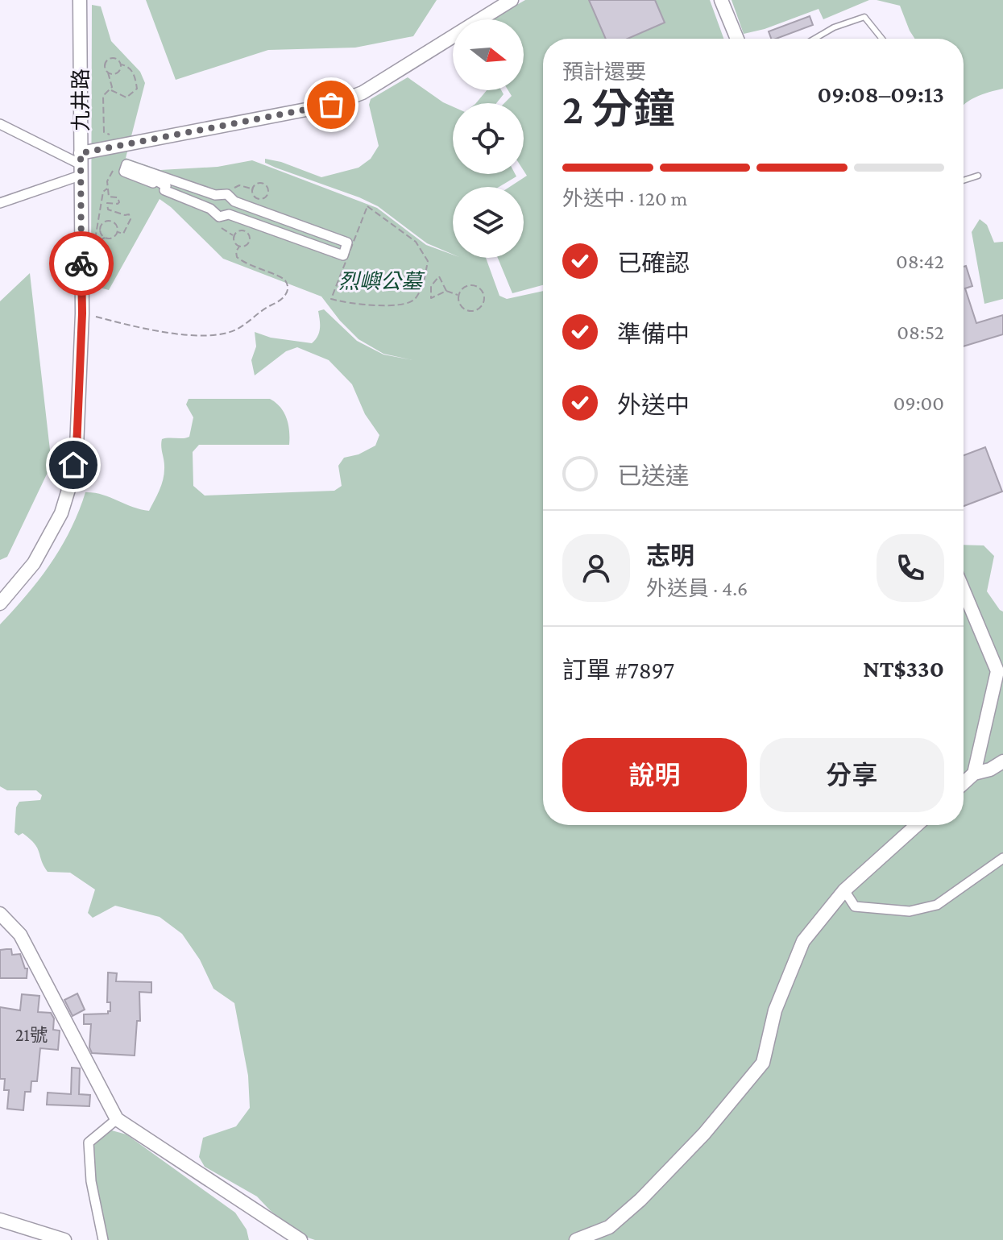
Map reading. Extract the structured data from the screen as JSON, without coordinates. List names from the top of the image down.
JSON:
{
  "streets": {
    "street": ["九井路"]
  },
  "parks": ["烈嶼公墓"],
  "house_numbers": ["21號"],
  "north": "right",
  "page": {
    "heading": ["2 分鐘", "預計還要", "09:08–09:13"],
    "panel": [
      "志明",
      "外送員 · 4.6",
      "訂單 #7897",
      "NT$330"
    ],
    "bar": "外送中 · 120 m",
    "list": [
      ["已確認", "08:42"],
      ["準備中", "08:52"],
      ["外送中", "09:00"],
      "已送達"
    ],
    "buttons": ["說明", "分享"]
  }
}
